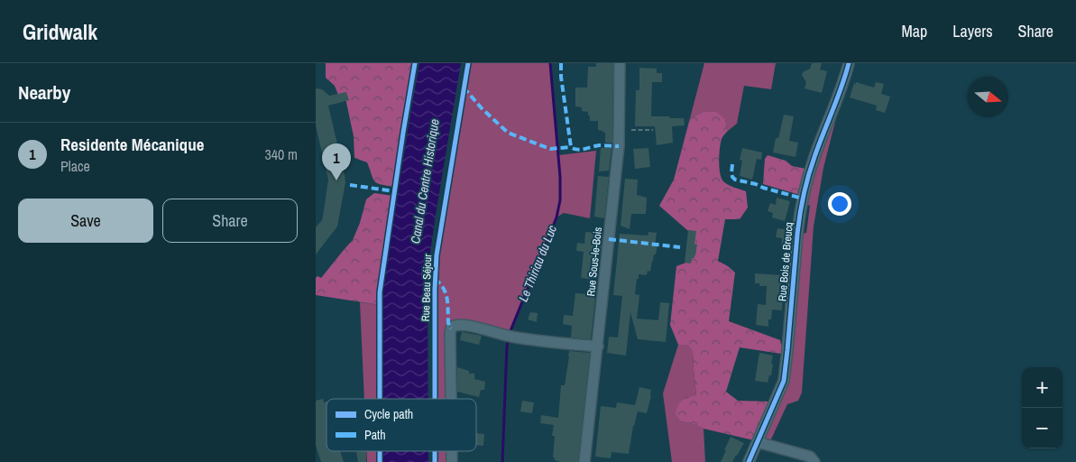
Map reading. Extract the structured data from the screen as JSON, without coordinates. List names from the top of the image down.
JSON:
{
  "streets": {
    "street": ["Rue Sous-le-Bois", "Rue Bois de Breucq"],
    "cycle path": ["Rue Beau Séjour"]
  },
  "water": ["Canal du Centre Historique", "Le Thiriau du Luc"],
  "legend": ["Cycle path", "Path"],
  "north": "right",
  "page": {
    "header": "Gridwalk",
    "nav": ["Map", "Layers", "Share"],
    "heading": "Nearby",
    "list": [
      {
        "mark": "1",
        "name": "Residente Mécanique",
        "note": "Place",
        "value": "340 m"
      }
    ],
    "pins": "1",
    "buttons": ["Save", "Share"],
    "map_buttons": ["+", "−"]
  }
}
